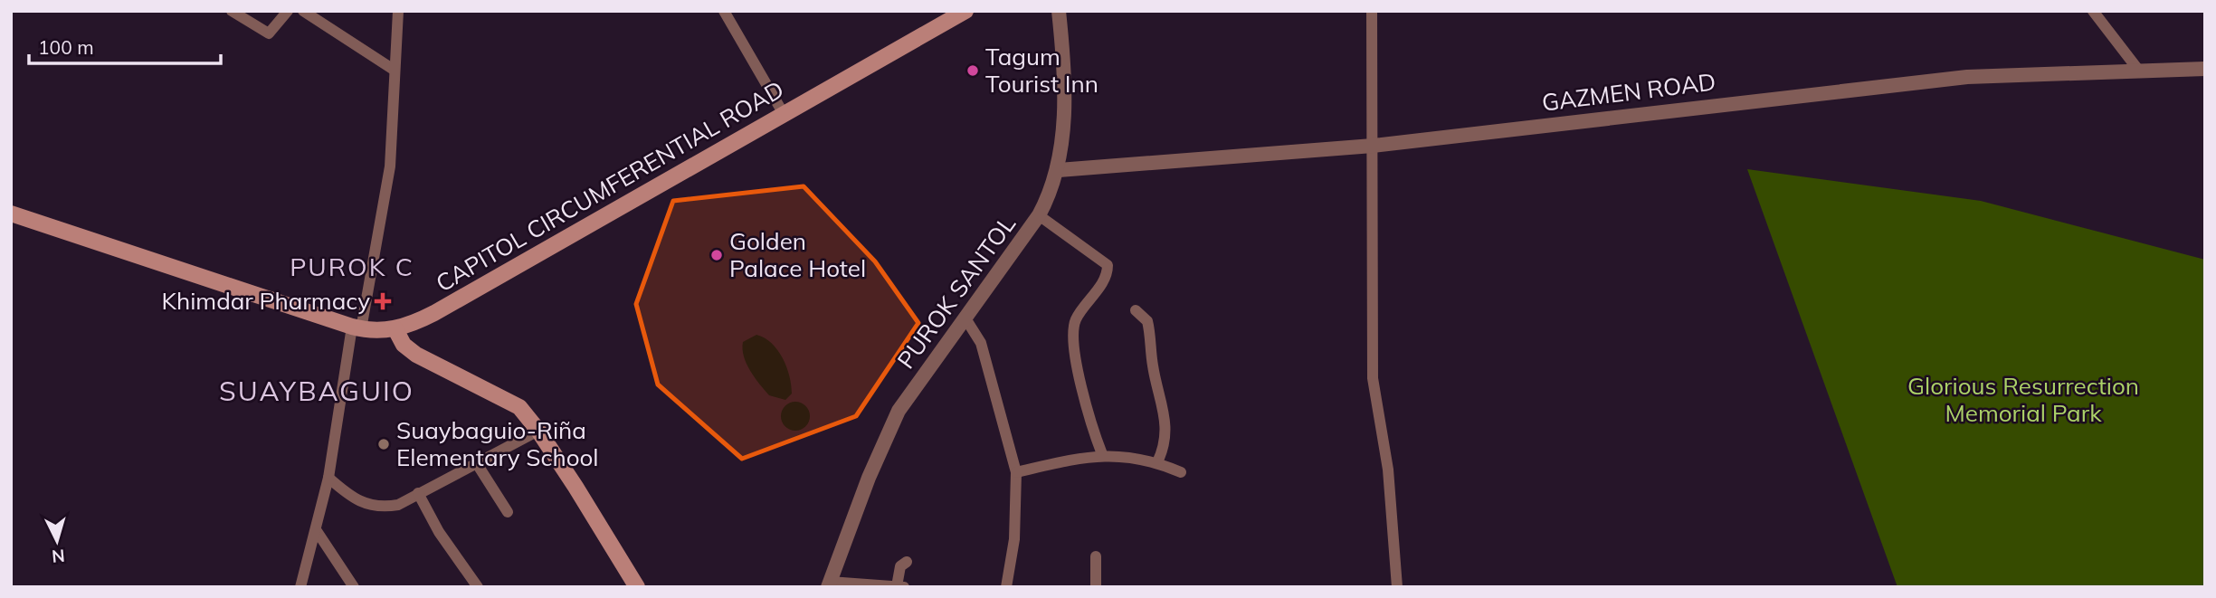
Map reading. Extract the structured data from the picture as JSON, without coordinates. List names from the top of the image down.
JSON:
{
  "streets": {
    "main road": ["CAPITOL CIRCUMFERENTIAL ROAD"],
    "street": ["GAZMEN ROAD", "PUROK SANTOL"]
  },
  "crossings": [
    ["GAZMEN ROAD", "PUROK SANTOL"]
  ],
  "districts": ["PUROK C", "SUAYBAGUIO"],
  "parks": ["Glorious Resurrection Memorial Park"],
  "places": {
    "other": ["Tagum Tourist Inn", "Golden Palace Hotel", "Suaybaguio-Riña Elementary School"],
    "health": ["Khimdar Pharmacy"]
  },
  "scale_bar": "100 m",
  "north": "bottom"
}
